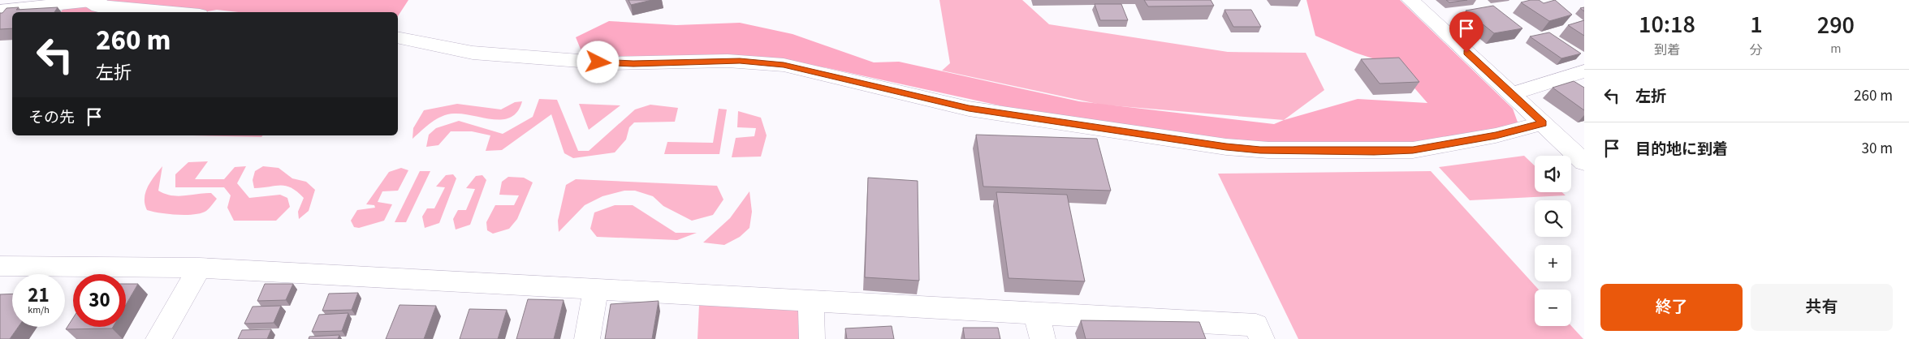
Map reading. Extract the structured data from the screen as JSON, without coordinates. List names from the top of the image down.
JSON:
{
  "page": {
    "eta": [
      "10:18",
      "到着",
      "1",
      "分",
      "290",
      "m"
    ],
    "turn": ["260 m", "左折"],
    "list": [
      {
        "name": "左折",
        "value": "260 m"
      },
      {
        "name": "目的地に到着",
        "value": "30 m"
      }
    ],
    "then": "その先",
    "map_buttons": ["+", "−"],
    "speed": "21 km/h",
    "limit": "30",
    "buttons": ["終了", "共有"]
  }
}
